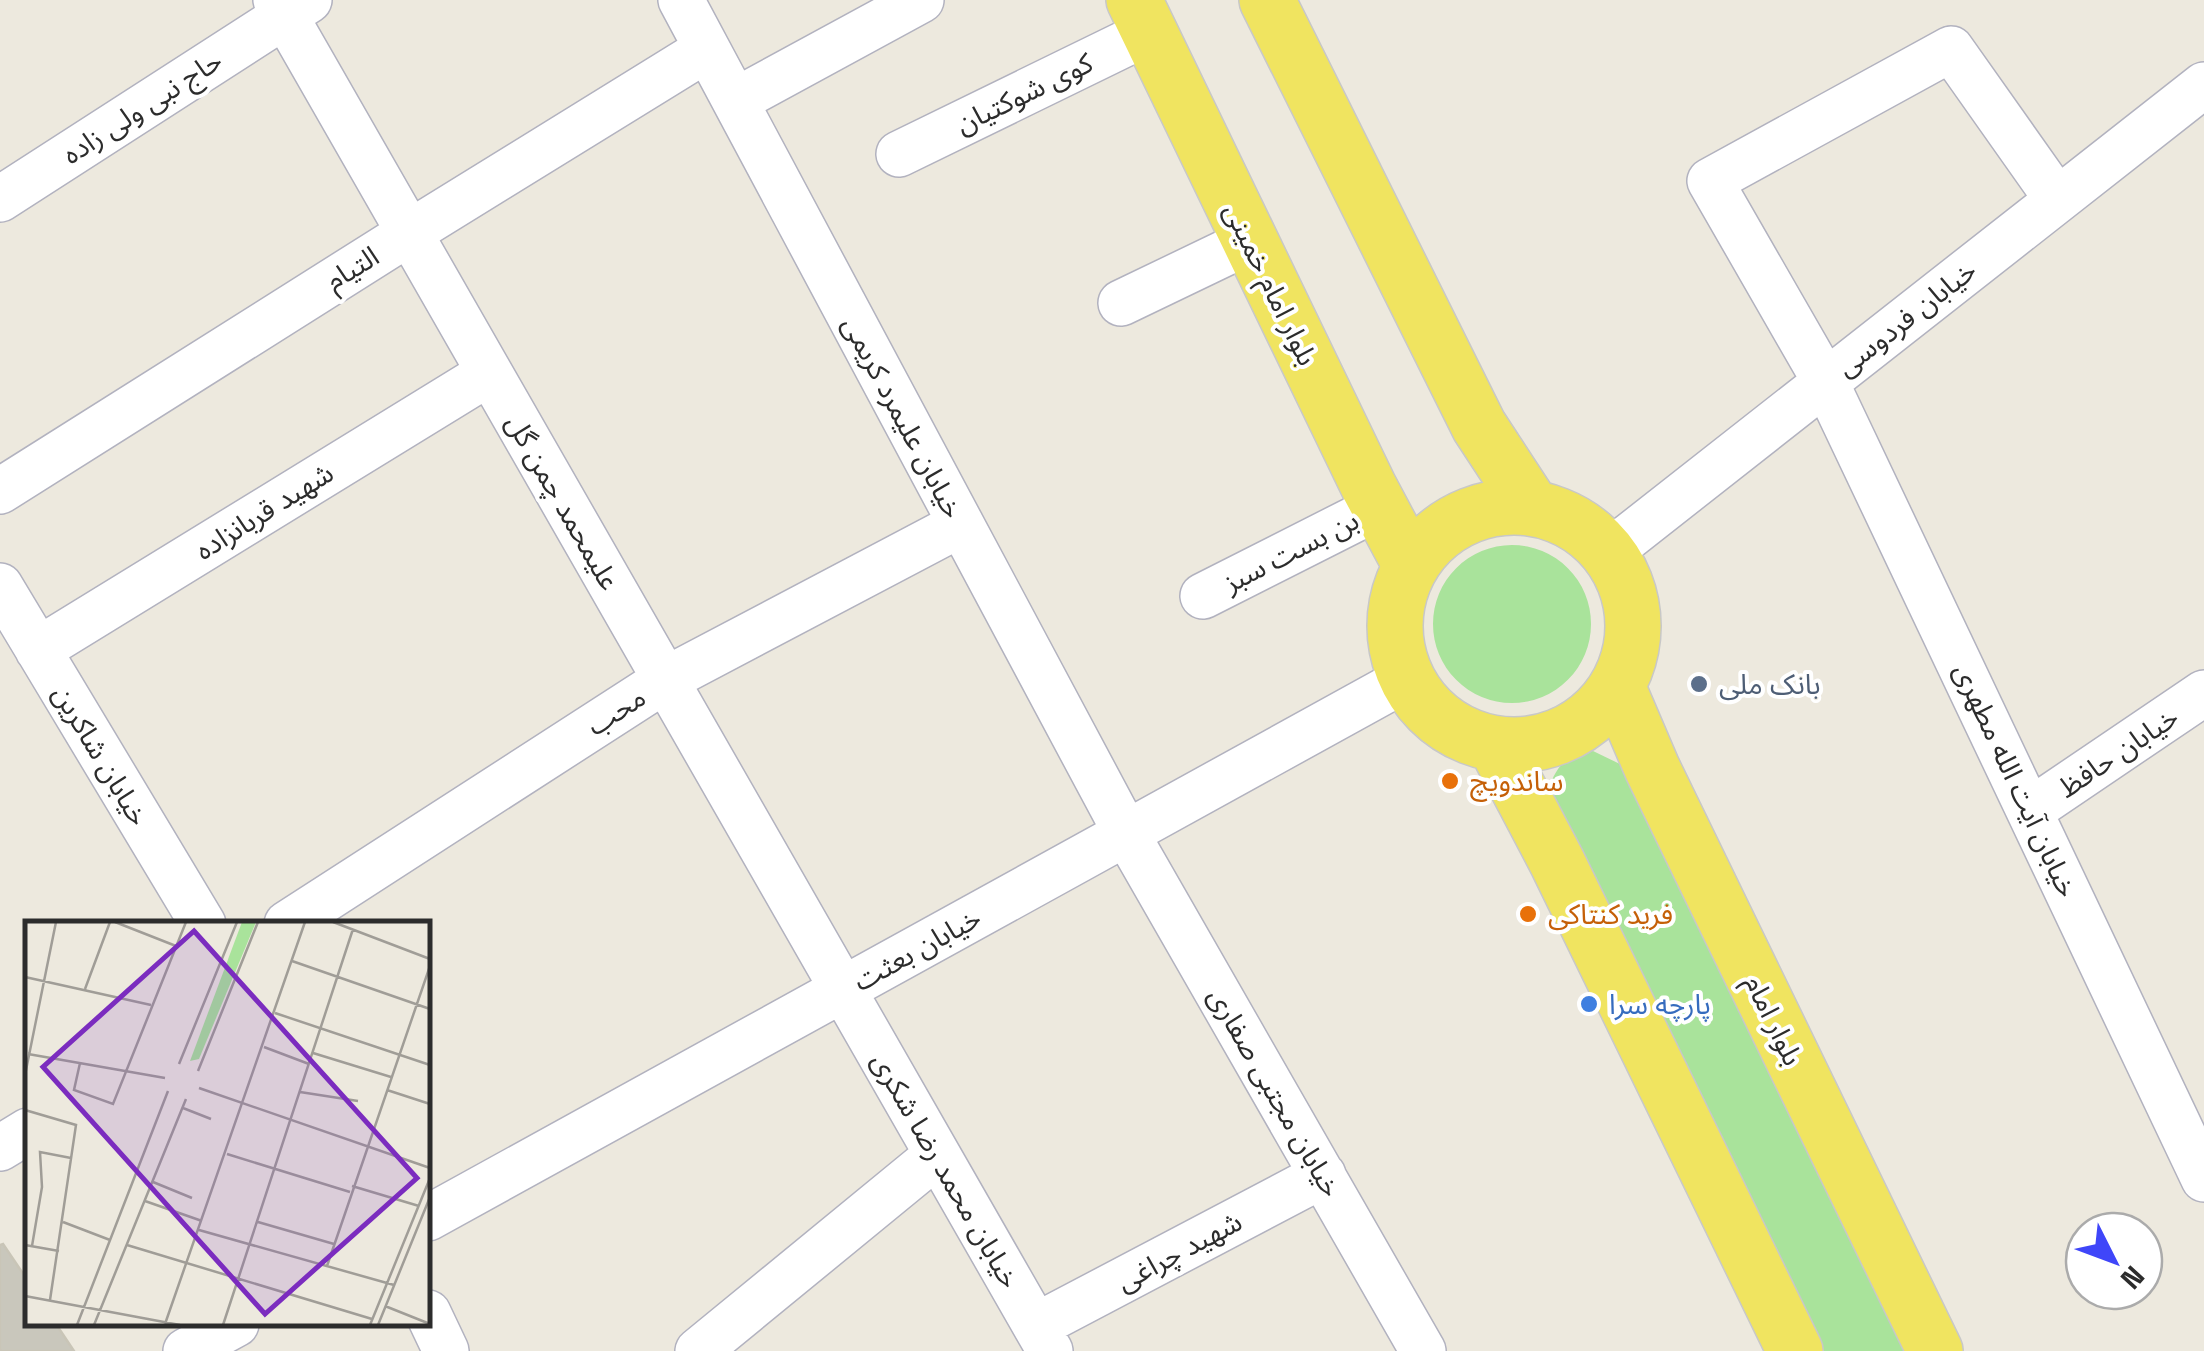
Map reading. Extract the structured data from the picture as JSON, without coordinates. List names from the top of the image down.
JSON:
{
  "streets": {
    "main road": ["بلوار امام خمینی", "بلوار امام"],
    "street": [
      "کوی شوکتیان",
      "حاج نبی ولی زاده",
      "التیام",
      "خیابان فردوسی",
      "خیابان علیمرد کریمی",
      "علیمحمد چمن گل",
      "شهید قربانزاده",
      "بن بست سبز",
      "محب",
      "خیابان حافظ",
      "خیابان شاکرین",
      "خیابان آیت الله مطهری",
      "خیابان بعثت",
      "خیابان مجتبی صفاری",
      "خیابان محمد رضا شکری",
      "شهید چراغی"
    ]
  },
  "crossings": [
    ["کوی شوکتیان", "بلوار امام خمینی"],
    ["حاج نبی ولی زاده", "علیمحمد چمن گل"],
    ["التیام", "خیابان علیمرد کریمی"],
    ["التیام", "علیمحمد چمن گل"],
    ["بلوار امام خمینی", "خیابان فردوسی"],
    ["بلوار امام خمینی", "بن بست سبز"],
    ["بلوار امام خمینی", "خیابان بعثت"],
    ["بلوار امام خمینی", "بلوار امام"],
    ["خیابان فردوسی", "خیابان آیت الله مطهری"],
    ["خیابان فردوسی", "خیابان بعثت"],
    ["خیابان فردوسی", "بلوار امام"],
    ["خیابان علیمرد کریمی", "محب"],
    ["خیابان علیمرد کریمی", "خیابان بعثت"],
    ["خیابان علیمرد کریمی", "خیابان مجتبی صفاری"],
    ["علیمحمد چمن گل", "شهید قربانزاده"],
    ["علیمحمد چمن گل", "محب"],
    ["علیمحمد چمن گل", "خیابان بعثت"],
    ["علیمحمد چمن گل", "خیابان محمد رضا شکری"],
    ["شهید قربانزاده", "خیابان شاکرین"],
    ["خیابان حافظ", "خیابان آیت الله مطهری"],
    ["خیابان بعثت", "بلوار امام"],
    ["خیابان بعثت", "خیابان مجتبی صفاری"],
    ["خیابان بعثت", "خیابان محمد رضا شکری"],
    ["خیابان مجتبی صفاری", "شهید چراغی"],
    ["خیابان محمد رضا شکری", "شهید چراغی"]
  ],
  "places": [
    "بانک ملی",
    "ساندویچ",
    "فرید کنتاکی",
    "پارچه سرا"
  ],
  "north": "bottom right"
}
